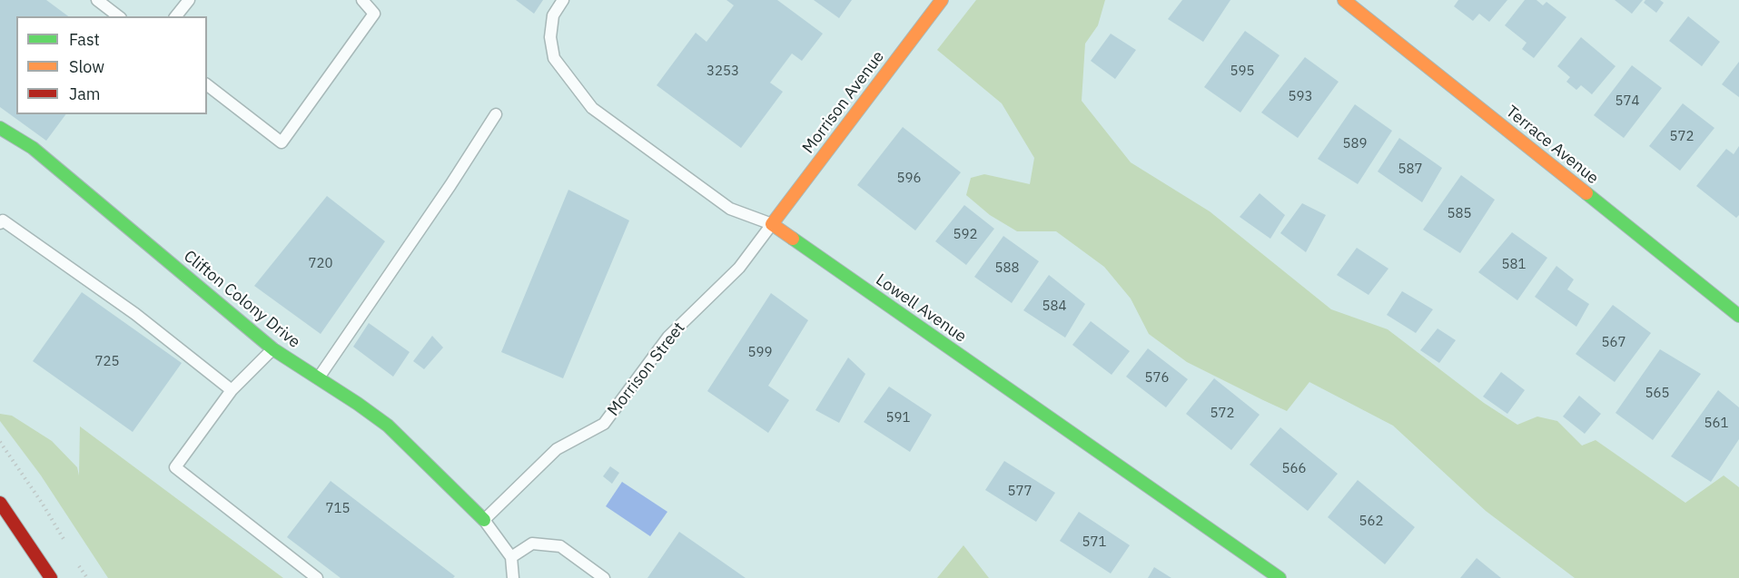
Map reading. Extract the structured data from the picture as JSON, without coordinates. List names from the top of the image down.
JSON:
{
  "streets": {
    "street": [
      "Morrison Avenue",
      "Terrace Avenue",
      "Clifton Colony Drive",
      "Lowell Avenue"
    ],
    "lane": ["Morrison Street"]
  },
  "crossings": [
    ["Morrison Avenue", "Lowell Avenue"],
    ["Morrison Avenue", "Morrison Street"],
    ["Clifton Colony Drive", "Morrison Street"],
    ["Lowell Avenue", "Morrison Street"]
  ],
  "house_numbers": [
    "3253",
    "595",
    "593",
    "574",
    "572",
    "589",
    "587",
    "596",
    "585",
    "592",
    "720",
    "581",
    "588",
    "584",
    "567",
    "599",
    "725",
    "576",
    "565",
    "572",
    "591",
    "561",
    "566",
    "577",
    "715",
    "562",
    "571"
  ],
  "legend": ["Fast", "Slow", "Jam"]
}
